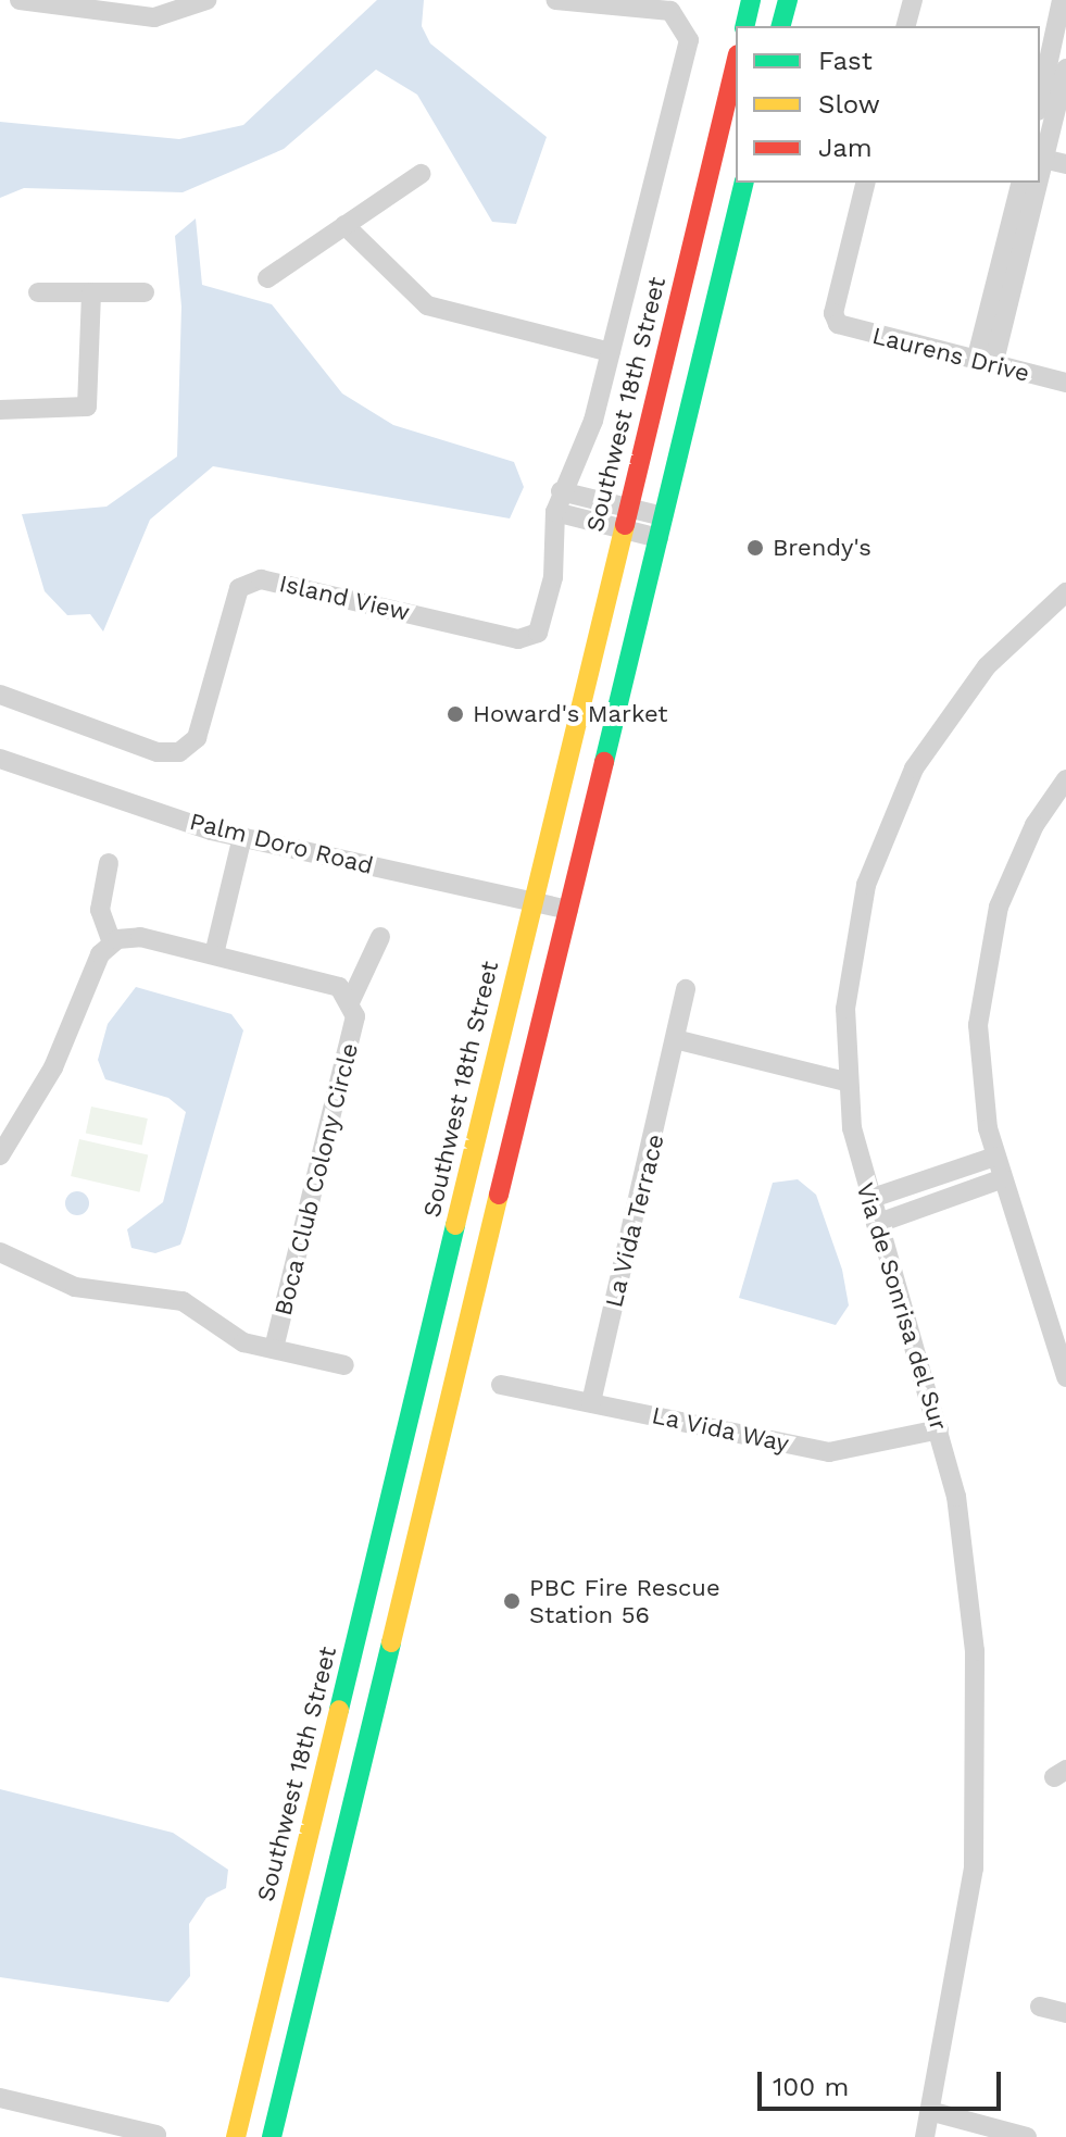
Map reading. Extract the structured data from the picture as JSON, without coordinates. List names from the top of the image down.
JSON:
{
  "streets": {
    "main road": ["Southwest 18th Street"],
    "street": [
      "Laurens Drive",
      "Island View",
      "Palm Doro Road",
      "Boca Club Colony Circle",
      "La Vida Terrace",
      "Via de Sonrisa del Sur",
      "La Vida Way"
    ]
  },
  "crossings": [
    ["Southwest 18th Street", "Palm Doro Road"],
    ["La Vida Terrace", "La Vida Way"],
    ["Via de Sonrisa del Sur", "La Vida Way"]
  ],
  "places": ["Brendy's", "Howard's Market", "PBC Fire Rescue Station 56"],
  "legend": ["Fast", "Slow", "Jam"],
  "scale_bar": "100 m"
}
